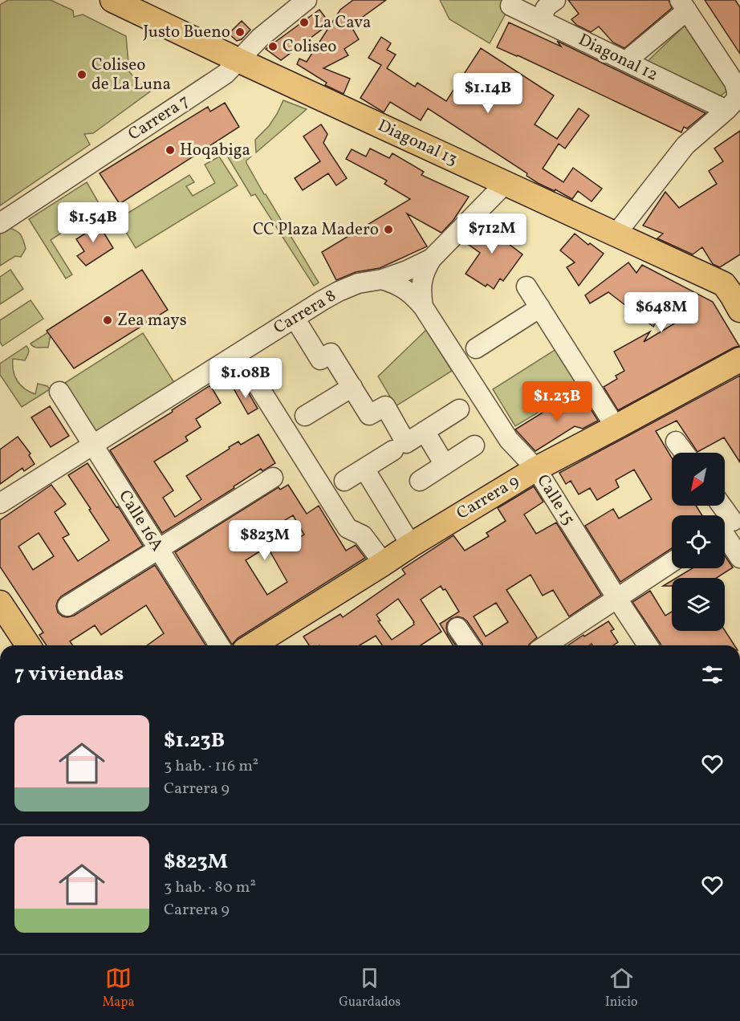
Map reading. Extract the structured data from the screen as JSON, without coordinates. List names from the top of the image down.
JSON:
{
  "streets": {
    "main road": ["Diagonal 13", "Carrera 9"],
    "street": [
      "Diagonal 12",
      "Carrera 7",
      "Carrera 8",
      "Calle 15",
      "Calle 16A"
    ]
  },
  "crossings": [
    ["Carrera 7", "Diagonal 13"],
    ["Diagonal 13", "Carrera 8"],
    ["Carrera 8", "Calle 15"],
    ["Carrera 8", "Calle 16A"],
    ["Carrera 9", "Calle 15"]
  ],
  "places": [
    "La Cava",
    "Justo Bueno",
    "Coliseo",
    "Coliseo de La Luna",
    "Hoqabiga",
    "CC Plaza Madero",
    "Zea mays"
  ],
  "north": "bottom left",
  "page": {
    "price": [
      "$1.14B",
      "$1.54B",
      "$712M",
      "$648M",
      "$1.08B",
      "$1.23B",
      "$823M"
    ],
    "heading": "7 viviendas",
    "list": [
      {
        "name": "$1.23B",
        "note": "3 hab. · 116 m² · Carrera 9"
      },
      {
        "name": "$823M",
        "note": "3 hab. · 80 m² · Carrera 9"
      }
    ],
    "tabs": ["Mapa", "Guardados", "Inicio"]
  }
}
